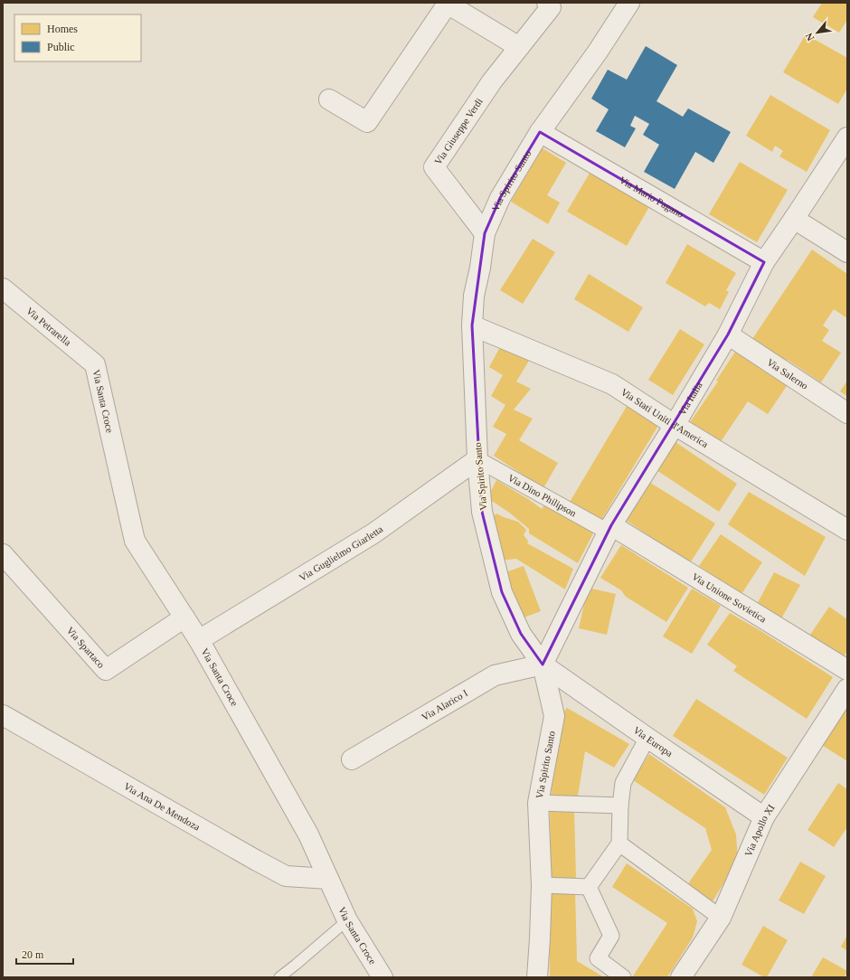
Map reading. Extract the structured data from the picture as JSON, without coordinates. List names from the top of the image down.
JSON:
{
  "streets": {
    "street": [
      "Via Giuseppe Verdi",
      "Via Spirito Santo",
      "Via Mario Pagano",
      "Via Petrarella",
      "Via Salerno",
      "Via Italia",
      "Via Santa Croce",
      "Via Stati Uniti d'America",
      "Via Dino Philipson",
      "Via Guglielmo Giarletta",
      "Via Unione Sovietica",
      "Via Spartaco",
      "Via Alarico I",
      "Via Europa",
      "Via Ana De Mendoza",
      "Via Apollo XI"
    ]
  },
  "crossings": [
    ["Via Giuseppe Verdi", "Via Spirito Santo"],
    ["Via Spirito Santo", "Via Mario Pagano"],
    ["Via Spirito Santo", "Via Italia"],
    ["Via Spirito Santo", "Via Stati Uniti d'America"],
    ["Via Spirito Santo", "Via Dino Philipson"],
    ["Via Spirito Santo", "Via Guglielmo Giarletta"],
    ["Via Spirito Santo", "Via Alarico I"],
    ["Via Spirito Santo", "Via Europa"],
    ["Via Mario Pagano", "Via Italia"],
    ["Via Petrarella", "Via Santa Croce"],
    ["Via Salerno", "Via Italia"],
    ["Via Italia", "Via Stati Uniti d'America"],
    ["Via Italia", "Via Dino Philipson"],
    ["Via Italia", "Via Unione Sovietica"],
    ["Via Italia", "Via Alarico I"],
    ["Via Italia", "Via Europa"],
    ["Via Santa Croce", "Via Guglielmo Giarletta"],
    ["Via Santa Croce", "Via Spartaco"],
    ["Via Santa Croce", "Via Ana De Mendoza"],
    ["Via Dino Philipson", "Via Guglielmo Giarletta"],
    ["Via Dino Philipson", "Via Unione Sovietica"],
    ["Via Alarico I", "Via Europa"],
    ["Via Europa", "Via Apollo XI"]
  ],
  "legend": ["Homes", "Public"],
  "scale_bar": "20 m",
  "north": "bottom left"
}
